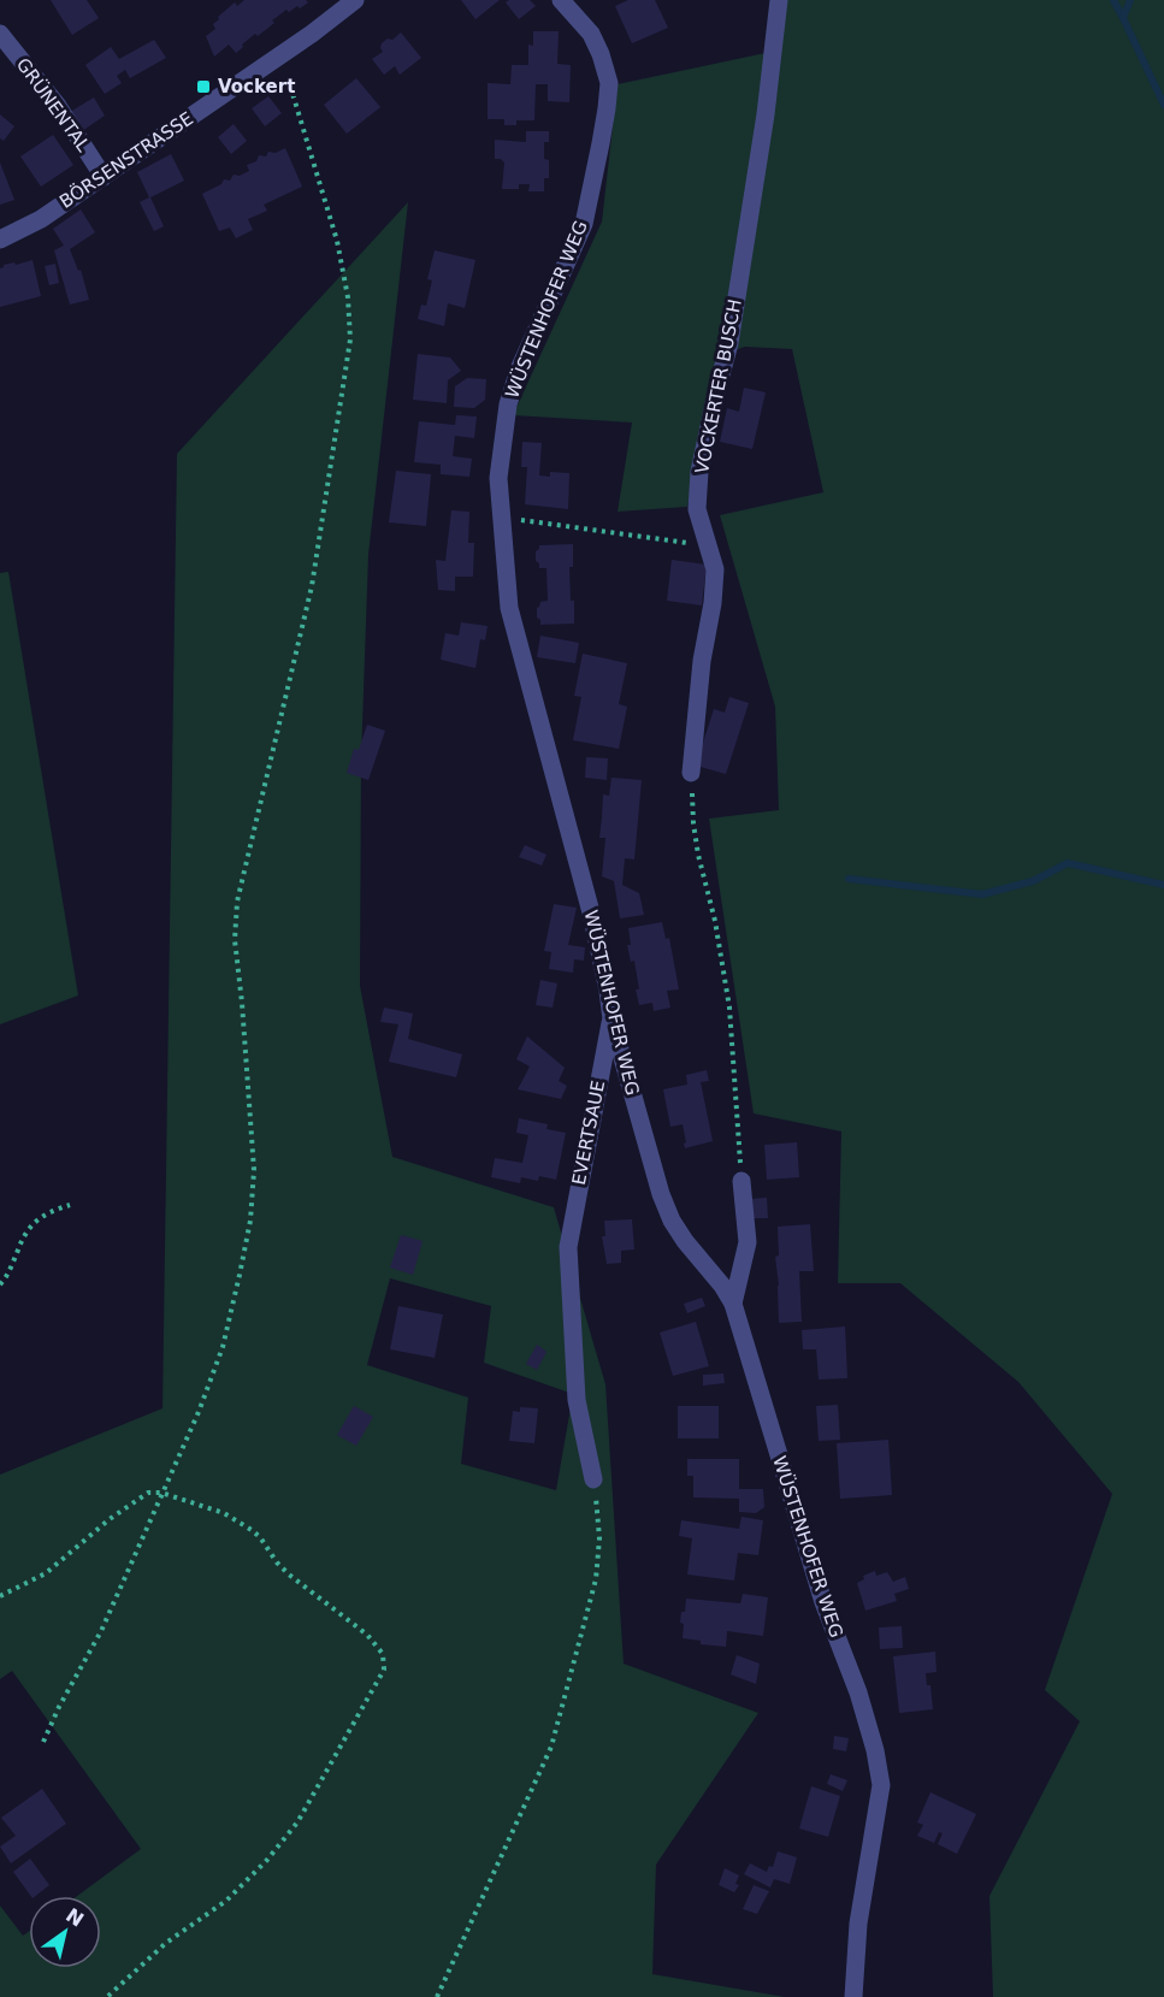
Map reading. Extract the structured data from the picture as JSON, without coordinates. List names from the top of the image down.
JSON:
{
  "streets": {
    "street": [
      "GRÜNENTAL",
      "BÖRSENSTRASSE",
      "WÜSTENHOFER WEG",
      "VOCKERTER BUSCH",
      "EVERTSAUE"
    ]
  },
  "crossings": [
    ["GRÜNENTAL", "BÖRSENSTRASSE"],
    ["WÜSTENHOFER WEG", "EVERTSAUE"]
  ],
  "places": {
    "transit": ["Vockert"]
  },
  "north": "top right"
}
